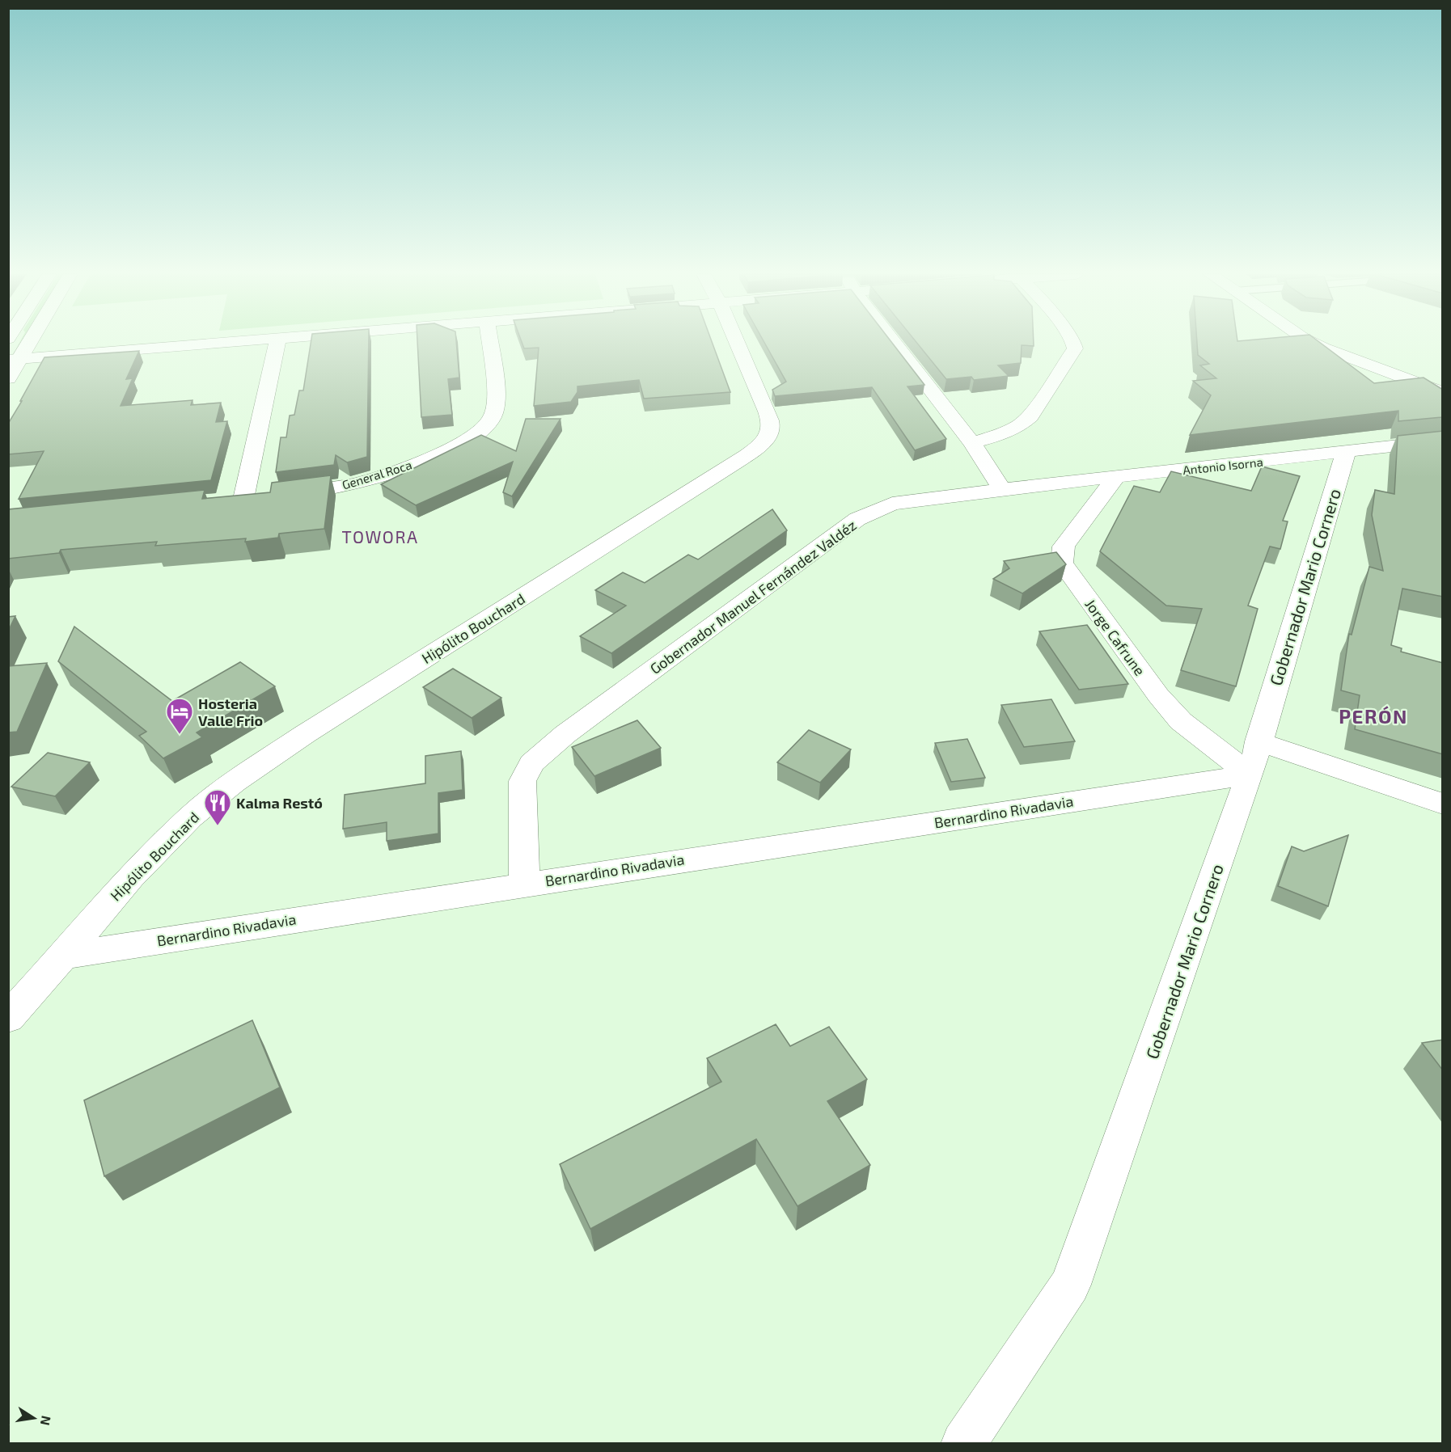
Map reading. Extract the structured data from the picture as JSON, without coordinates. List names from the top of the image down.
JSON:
{
  "streets": {
    "street": [
      "Antonio Isorna",
      "General Roca",
      "Gobernador Mario Cornero",
      "Gobernador Manuel Fernández Valdéz",
      "Hipólito Bouchard",
      "Jorge Cafrune",
      "Bernardino Rivadavia"
    ]
  },
  "crossings": [
    ["Antonio Isorna", "Gobernador Mario Cornero"],
    ["Antonio Isorna", "Gobernador Manuel Fernández Valdéz"],
    ["Antonio Isorna", "Jorge Cafrune"],
    ["Gobernador Mario Cornero", "Jorge Cafrune"],
    ["Gobernador Mario Cornero", "Bernardino Rivadavia"],
    ["Gobernador Manuel Fernández Valdéz", "Bernardino Rivadavia"],
    ["Hipólito Bouchard", "Bernardino Rivadavia"],
    ["Jorge Cafrune", "Bernardino Rivadavia"]
  ],
  "districts": ["TOWORA", "PERÓN"],
  "places": {
    "hotel": ["Hosteria Valle Frio"],
    "restaurant": ["Kalma Restó"]
  },
  "north": "right"
}
